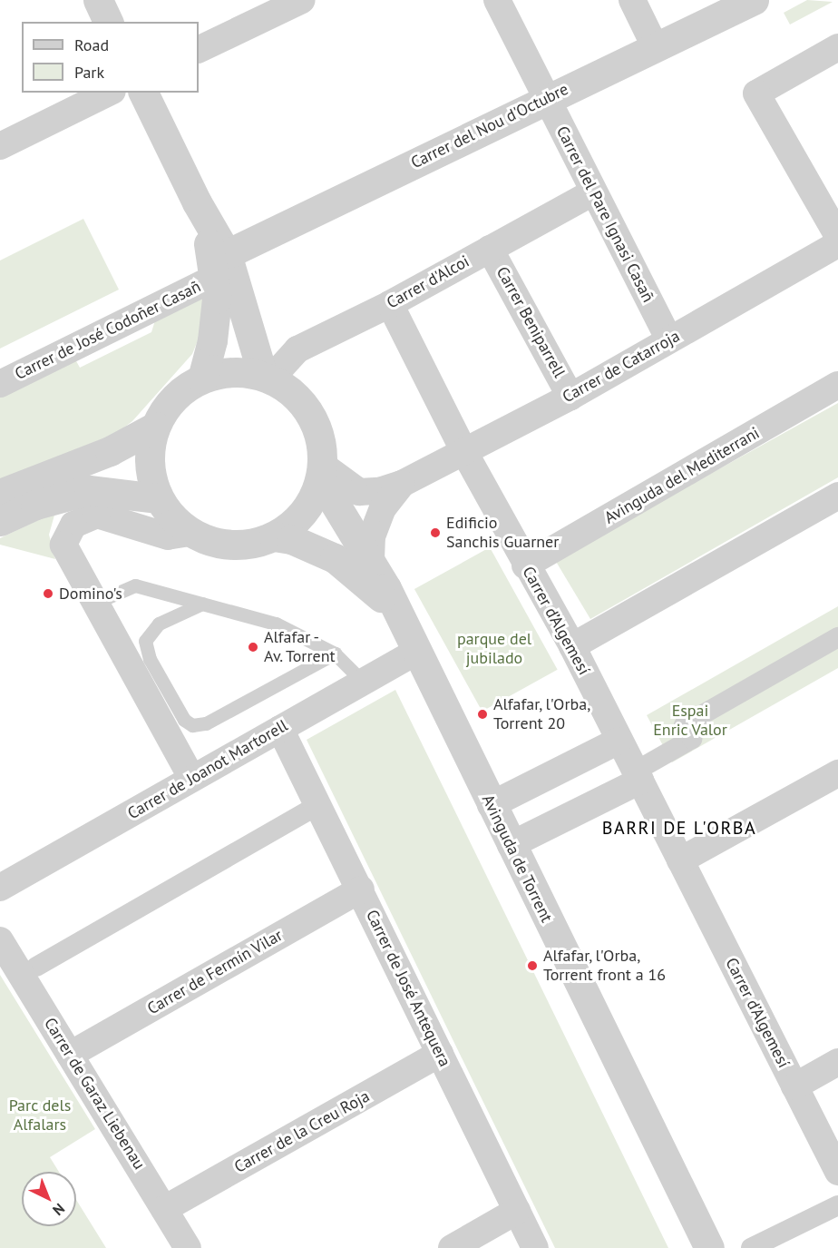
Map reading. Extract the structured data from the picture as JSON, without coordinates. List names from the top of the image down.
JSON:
{
  "streets": {
    "street": [
      "Carrer del Nou d'Octubre",
      "Carrer del Pare Ignasi Casañ",
      "Carrer d'Alcoi",
      "Carrer Beniparrell",
      "Carrer de José Codoñer Casañ",
      "Carrer de Catarroja",
      "Avinguda del Mediterrani",
      "Carrer d’Algemesí",
      "Carrer de Joanot Martorell",
      "Avinguda de Torrent",
      "Carrer de Fermín Vilar",
      "Carrer de José Antequera",
      "Carrer de Garaz Liebenau",
      "Carrer de la Creu Roja"
    ]
  },
  "crossings": [
    ["Carrer del Nou d'Octubre", "Carrer del Pare Ignasi Casañ"],
    ["Carrer del Nou d'Octubre", "Carrer de José Codoñer Casañ"],
    ["Carrer del Pare Ignasi Casañ", "Carrer d'Alcoi"],
    ["Carrer del Pare Ignasi Casañ", "Carrer de Catarroja"],
    ["Carrer d'Alcoi", "Carrer Beniparrell"],
    ["Carrer d'Alcoi", "Carrer de Catarroja"],
    ["Carrer d'Alcoi", "Carrer d’Algemesí"],
    ["Carrer d'Alcoi", "Avinguda de Torrent"],
    ["Carrer Beniparrell", "Carrer de Catarroja"],
    ["Carrer de Catarroja", "Carrer d’Algemesí"],
    ["Carrer de Catarroja", "Avinguda de Torrent"],
    ["Avinguda del Mediterrani", "Carrer d’Algemesí"],
    ["Carrer de Joanot Martorell", "Avinguda de Torrent"],
    ["Carrer de Joanot Martorell", "Carrer de José Antequera"],
    ["Carrer de Fermín Vilar", "Carrer de José Antequera"],
    ["Carrer de Fermín Vilar", "Carrer de Garaz Liebenau"],
    ["Carrer de José Antequera", "Carrer de la Creu Roja"],
    ["Carrer de Garaz Liebenau", "Carrer de la Creu Roja"]
  ],
  "districts": ["BARRI DE L'ORBA"],
  "parks": ["parque del jubilado", "Espai Enric Valor", "Parc dels Alfalars"],
  "places": [
    "Edificio Sanchis Guarner",
    "Domino's",
    "Alfafar - Av. Torrent",
    "Alfafar, l'Orba, Torrent 20",
    "Alfafar, l'Orba, Torrent front a 16"
  ],
  "legend": ["Road", "Park"],
  "north": "bottom right"
}
